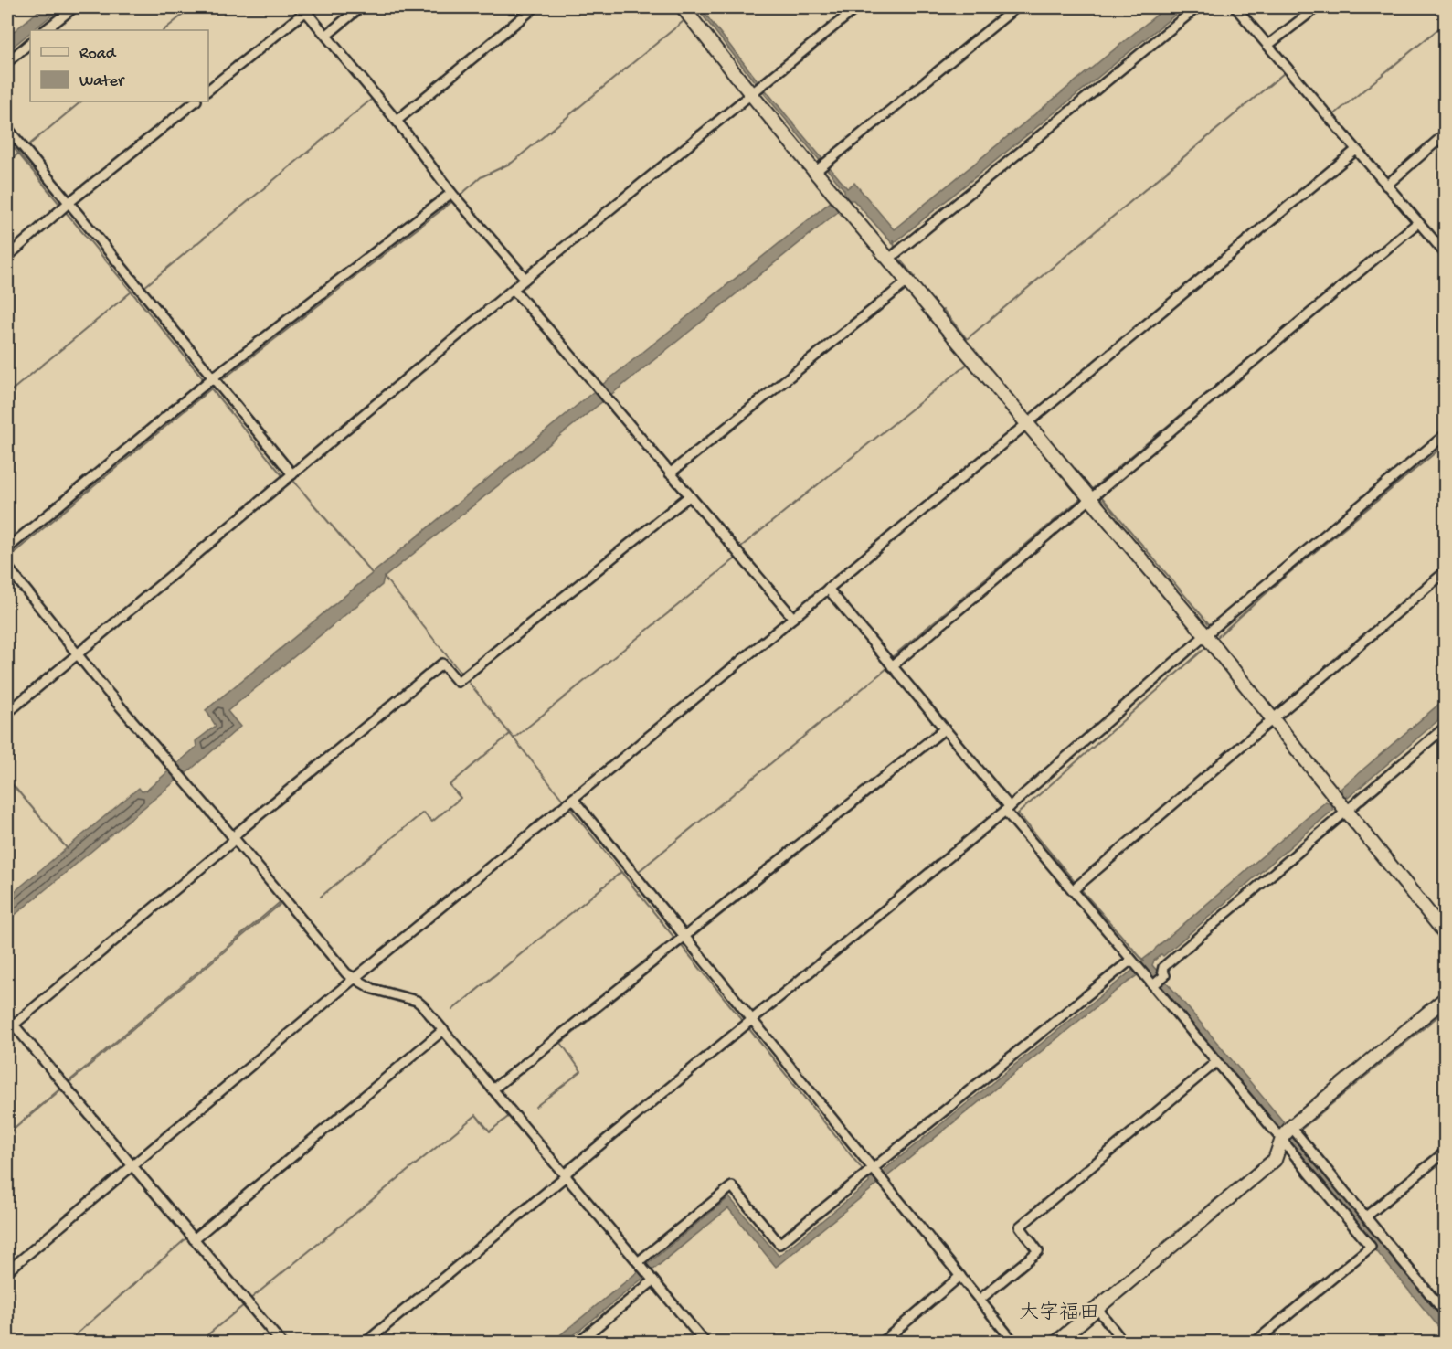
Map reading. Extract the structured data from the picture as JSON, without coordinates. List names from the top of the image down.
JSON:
{
  "districts": ["大字福田"],
  "legend": ["Road", "Water"]
}
